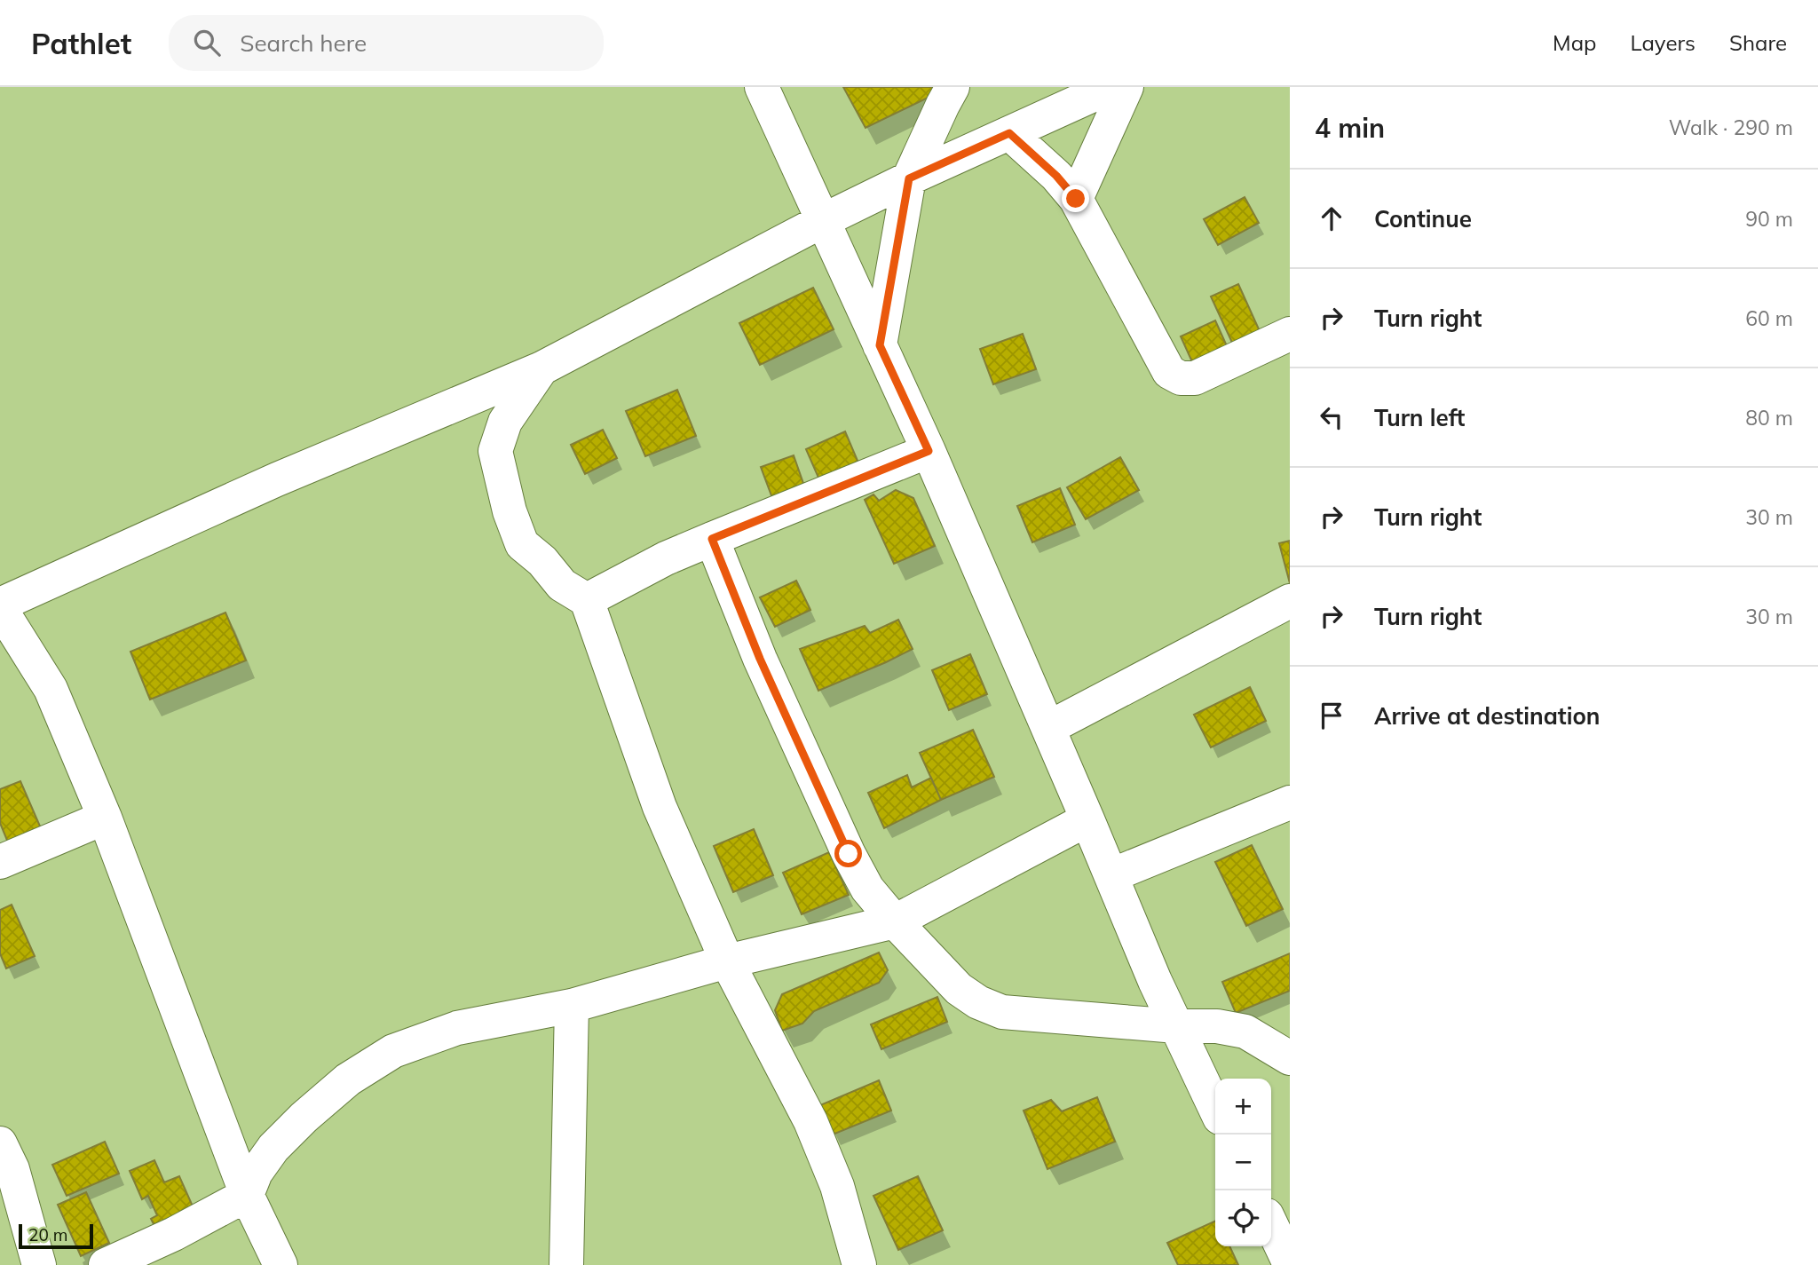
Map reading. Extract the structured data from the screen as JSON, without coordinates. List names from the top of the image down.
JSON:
{
  "scale_bar": "20 m",
  "page": {
    "header": "Pathlet",
    "search": "Search here",
    "nav": ["Map", "Layers", "Share"],
    "heading": ["4 min", "Walk · 290 m"],
    "list": [
      ["Continue", "90 m"],
      ["Turn right", "60 m"],
      ["Turn left", "80 m"],
      ["Turn right", "30 m"],
      ["Turn right", "30 m"],
      "Arrive at destination"
    ],
    "map_buttons": ["+", "−"],
    "scale": "20 m"
  }
}
